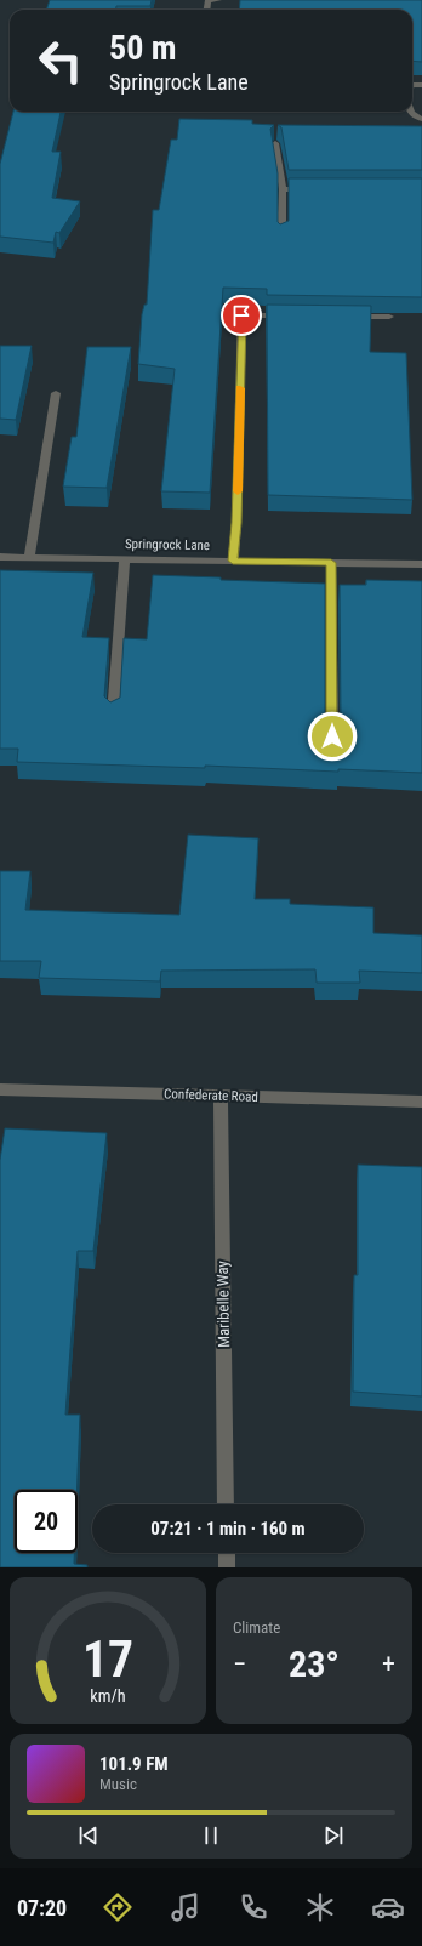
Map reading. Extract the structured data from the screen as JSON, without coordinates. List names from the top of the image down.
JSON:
{
  "streets": {
    "street": ["Springrock Lane", "Confederate Road", "Maribelle Way"]
  },
  "crossings": [
    ["Confederate Road", "Maribelle Way"]
  ],
  "page": {
    "turn": ["50 m", "Springrock Lane"],
    "limit": "20",
    "trip": "07:21 · 1 min · 160 m",
    "tile": "Climate",
    "heat": ["−", "23°", "+"],
    "song": ["101.9 FM", "Music"],
    "tabs": "07:20",
    "gauge": ["17", "km/h"]
  }
}
